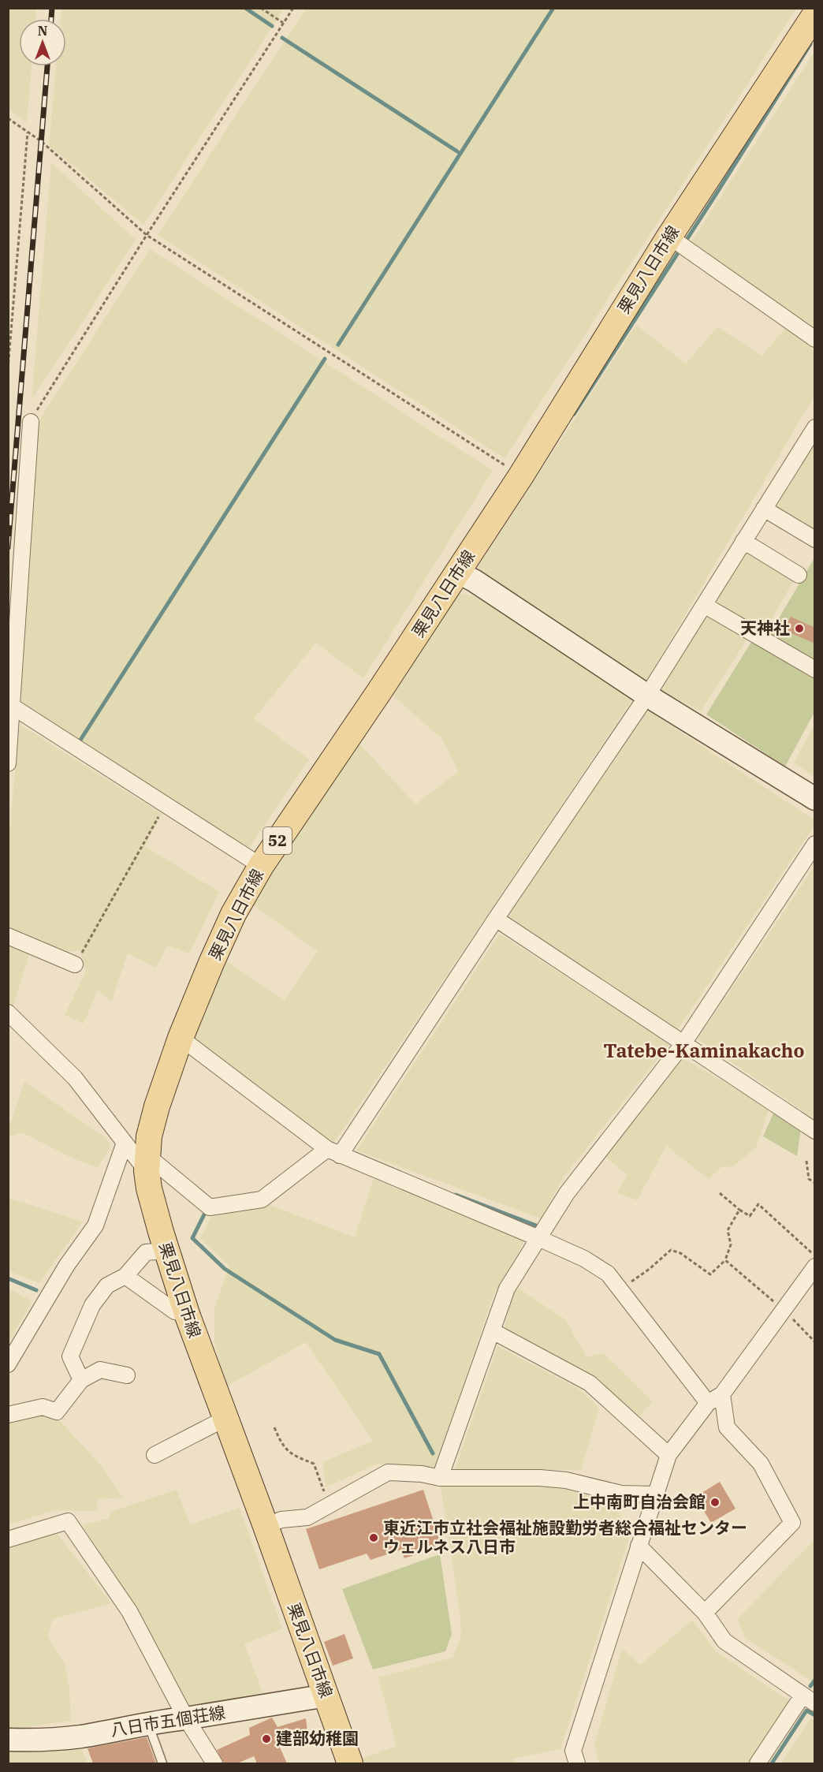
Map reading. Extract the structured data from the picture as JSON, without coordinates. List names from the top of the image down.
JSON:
{
  "streets": {
    "main road": ["栗見八日市線", "52"],
    "street": ["八日市五個荘線"]
  },
  "crossings": [
    ["栗見八日市線", "八日市五個荘線"]
  ],
  "districts": ["Tatebe-Kaminakacho"],
  "places": [
    "天神社",
    "上中南町自治会館",
    "東近江市立社会福祉施設勤労者総合福祉センター ウェルネス八日市",
    "建部幼稚園"
  ],
  "north": "top"
}
